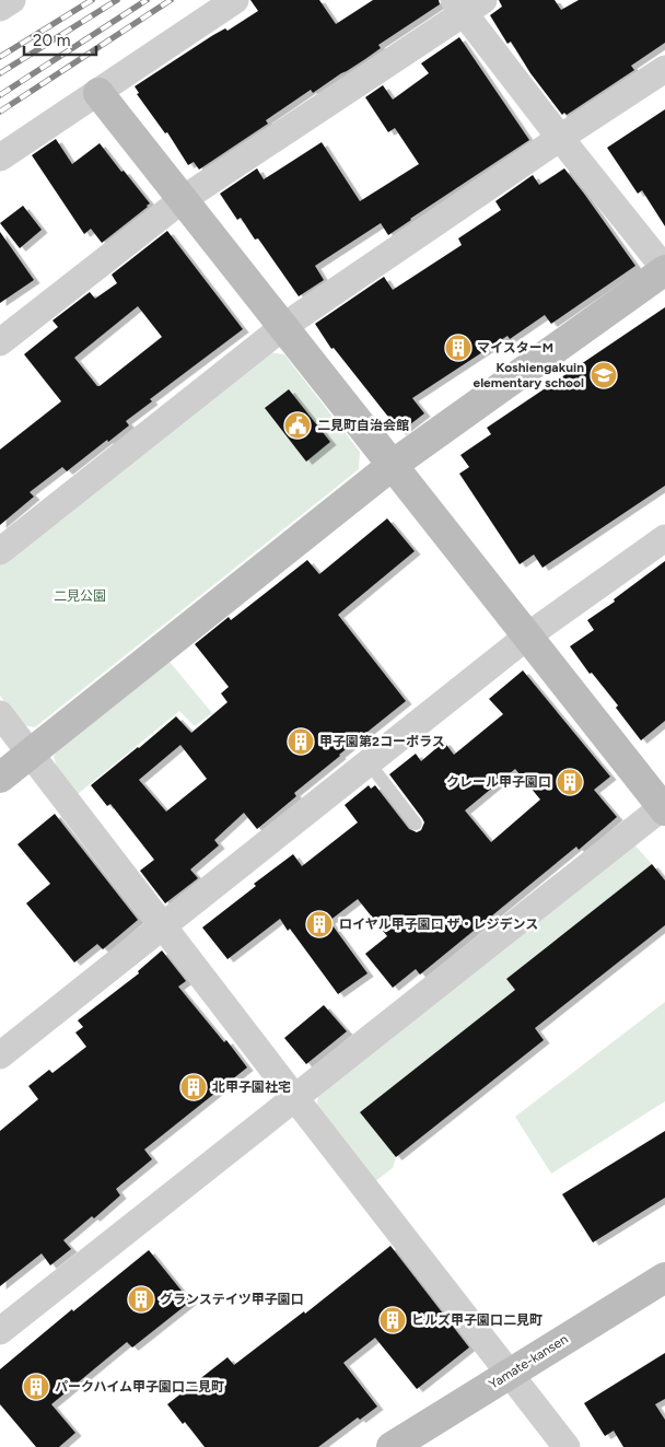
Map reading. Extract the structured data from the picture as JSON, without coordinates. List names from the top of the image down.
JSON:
{
  "streets": {
    "street": ["Yamate-kansen"]
  },
  "parks": ["二見公園"],
  "places": {
    "building": [
      "マイスターM",
      "甲子園第2コーポラス",
      "クレール甲子園口",
      "ロイヤル甲子園口 ザ・レジデンス",
      "北甲子園社宅",
      "グランステイツ甲子園口",
      "ヒルズ甲子園口二見町",
      "パークハイム甲子園口二見町"
    ],
    "school or university": ["Koshiengakuin elementary school"],
    "public building": ["二見町自治会館"]
  },
  "scale_bar": "20 m"
}
